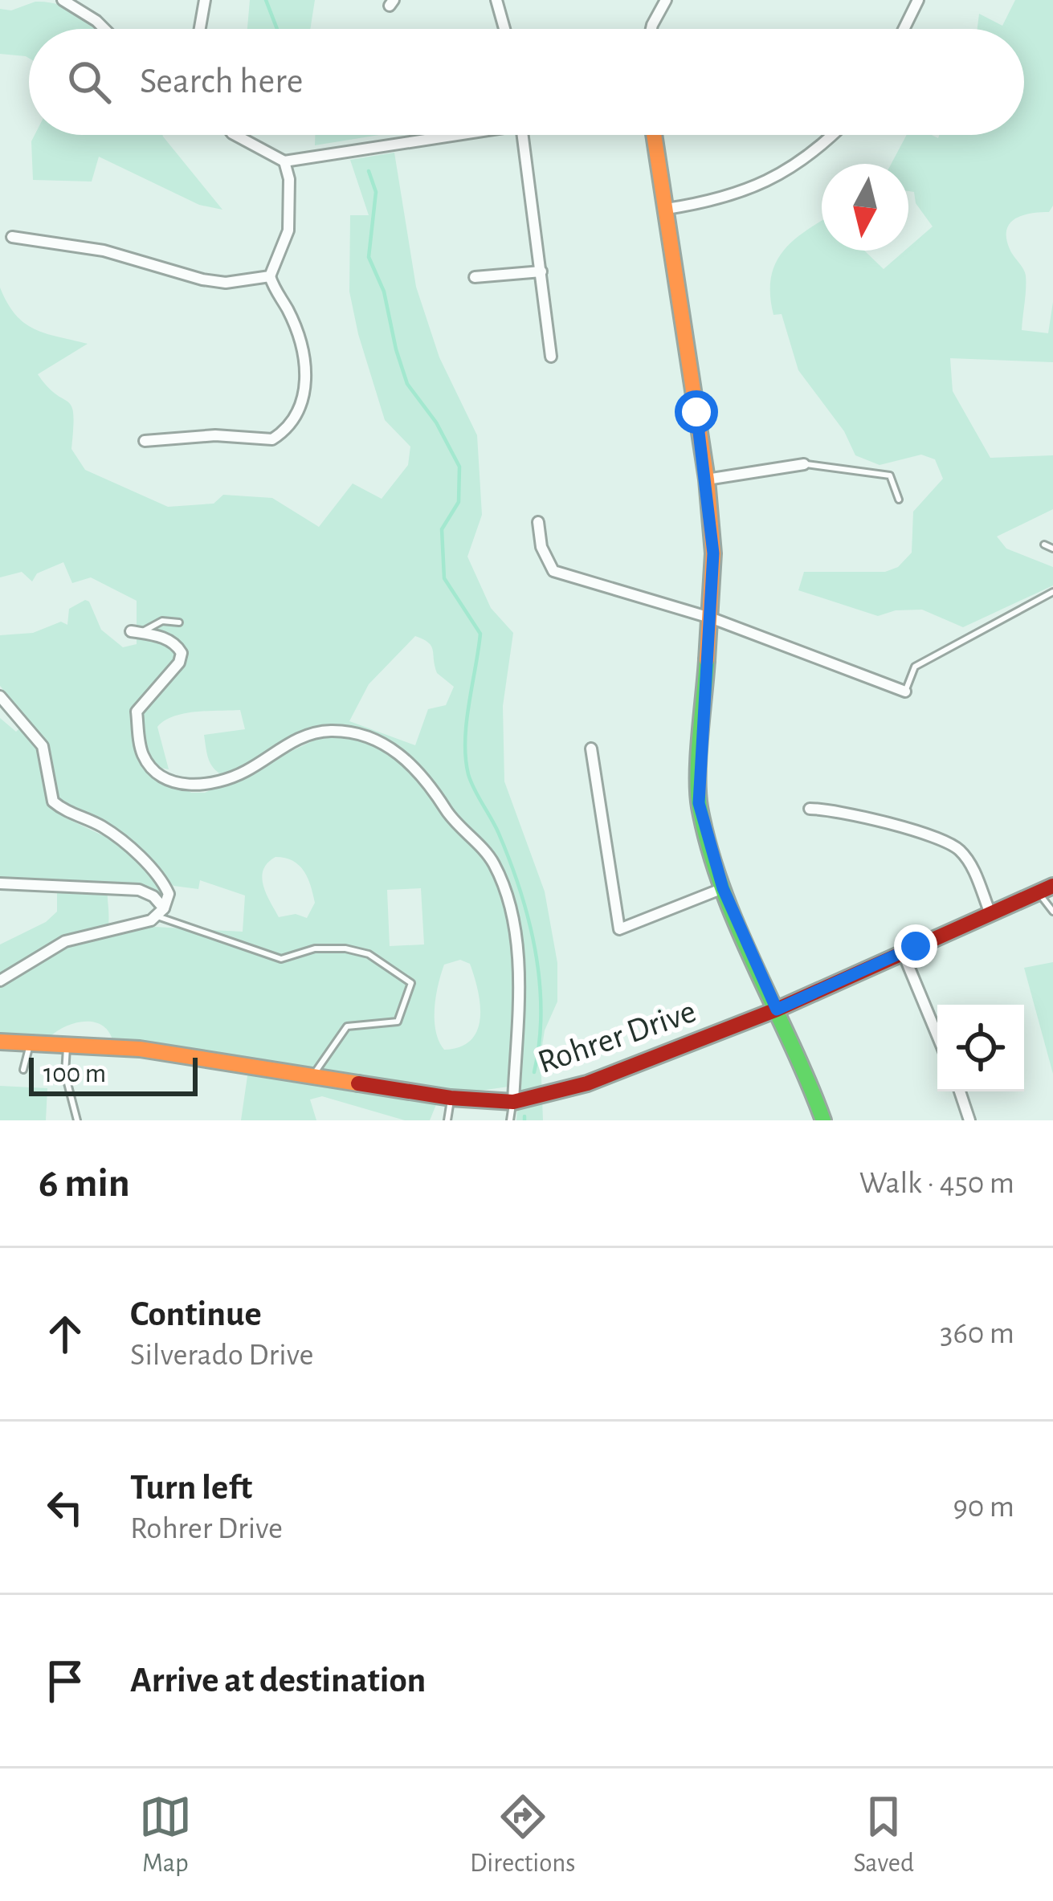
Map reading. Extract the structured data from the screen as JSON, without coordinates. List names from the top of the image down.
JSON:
{
  "streets": {
    "street": ["Rohrer Drive"]
  },
  "scale_bar": "100 m",
  "north": "bottom",
  "page": {
    "search": "Search here",
    "scale": "100 m",
    "heading": ["6 min", "Walk · 450 m"],
    "list": [
      ["Continue", "Silverado Drive", "360 m"],
      ["Turn left", "Rohrer Drive", "90 m"],
      "Arrive at destination"
    ],
    "nav": ["Map", "Directions", "Saved"]
  }
}
